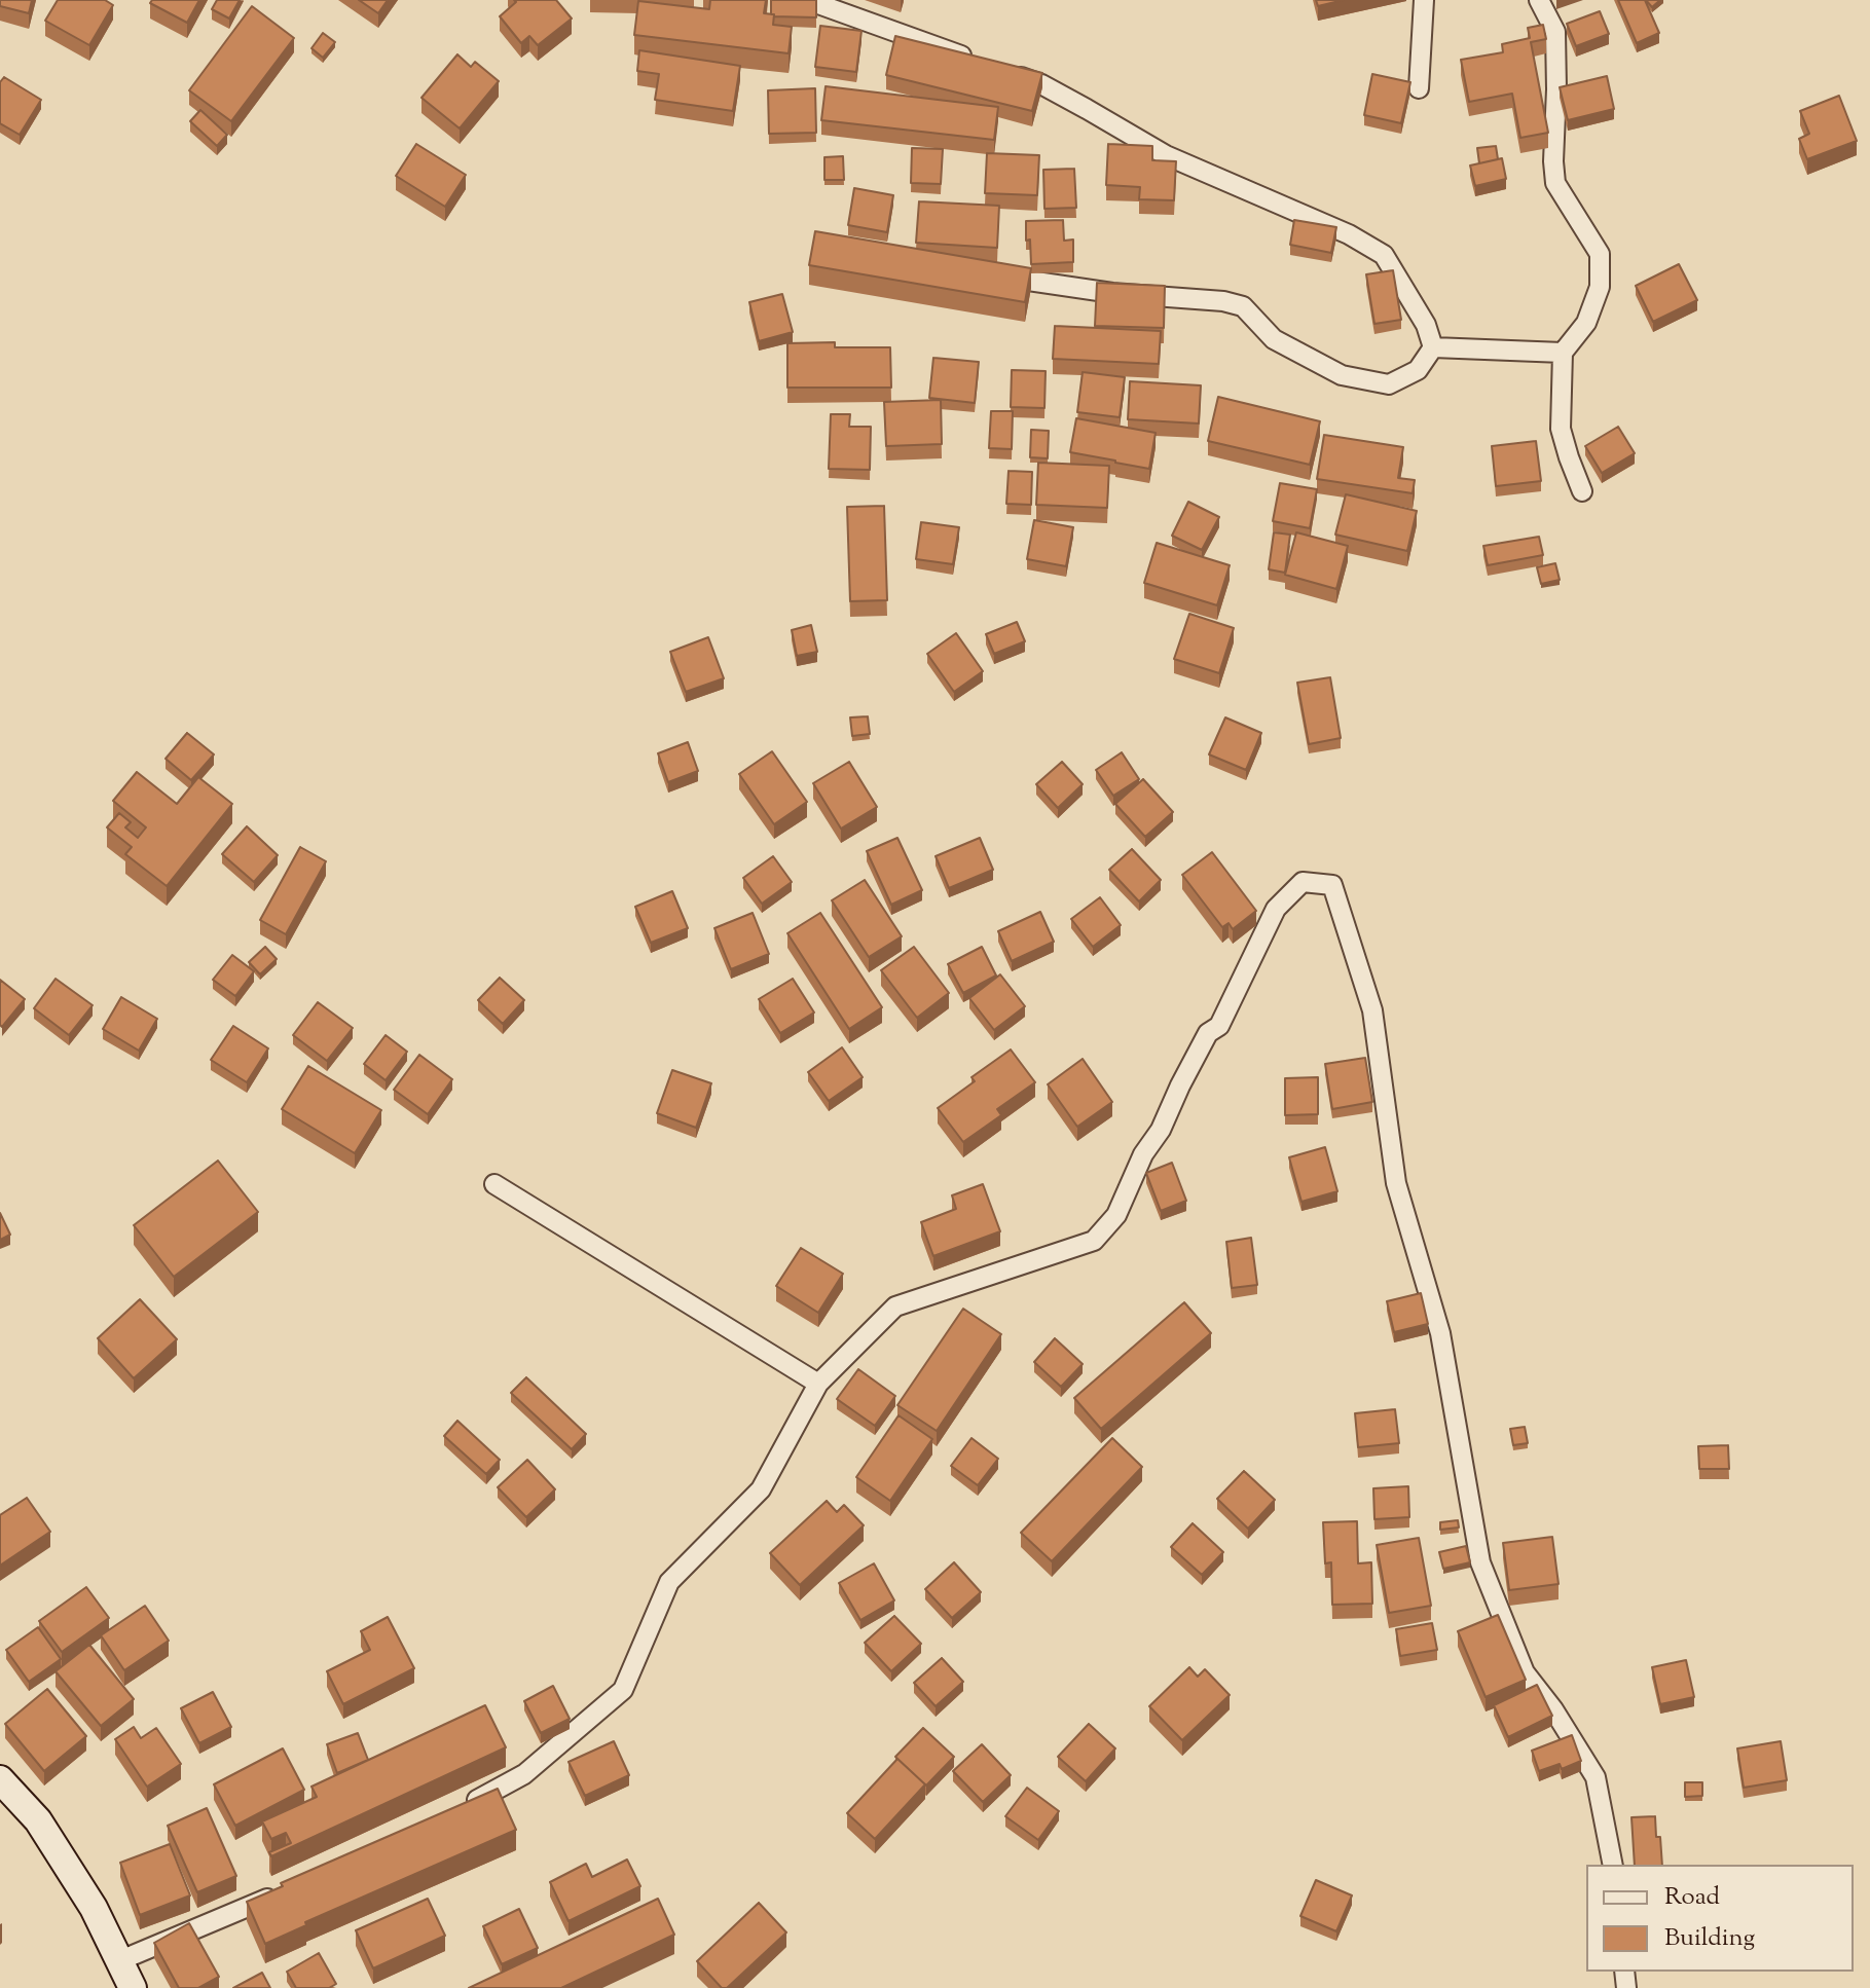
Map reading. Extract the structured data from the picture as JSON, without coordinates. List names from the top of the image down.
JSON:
{
  "legend": ["Road", "Building"]
}
